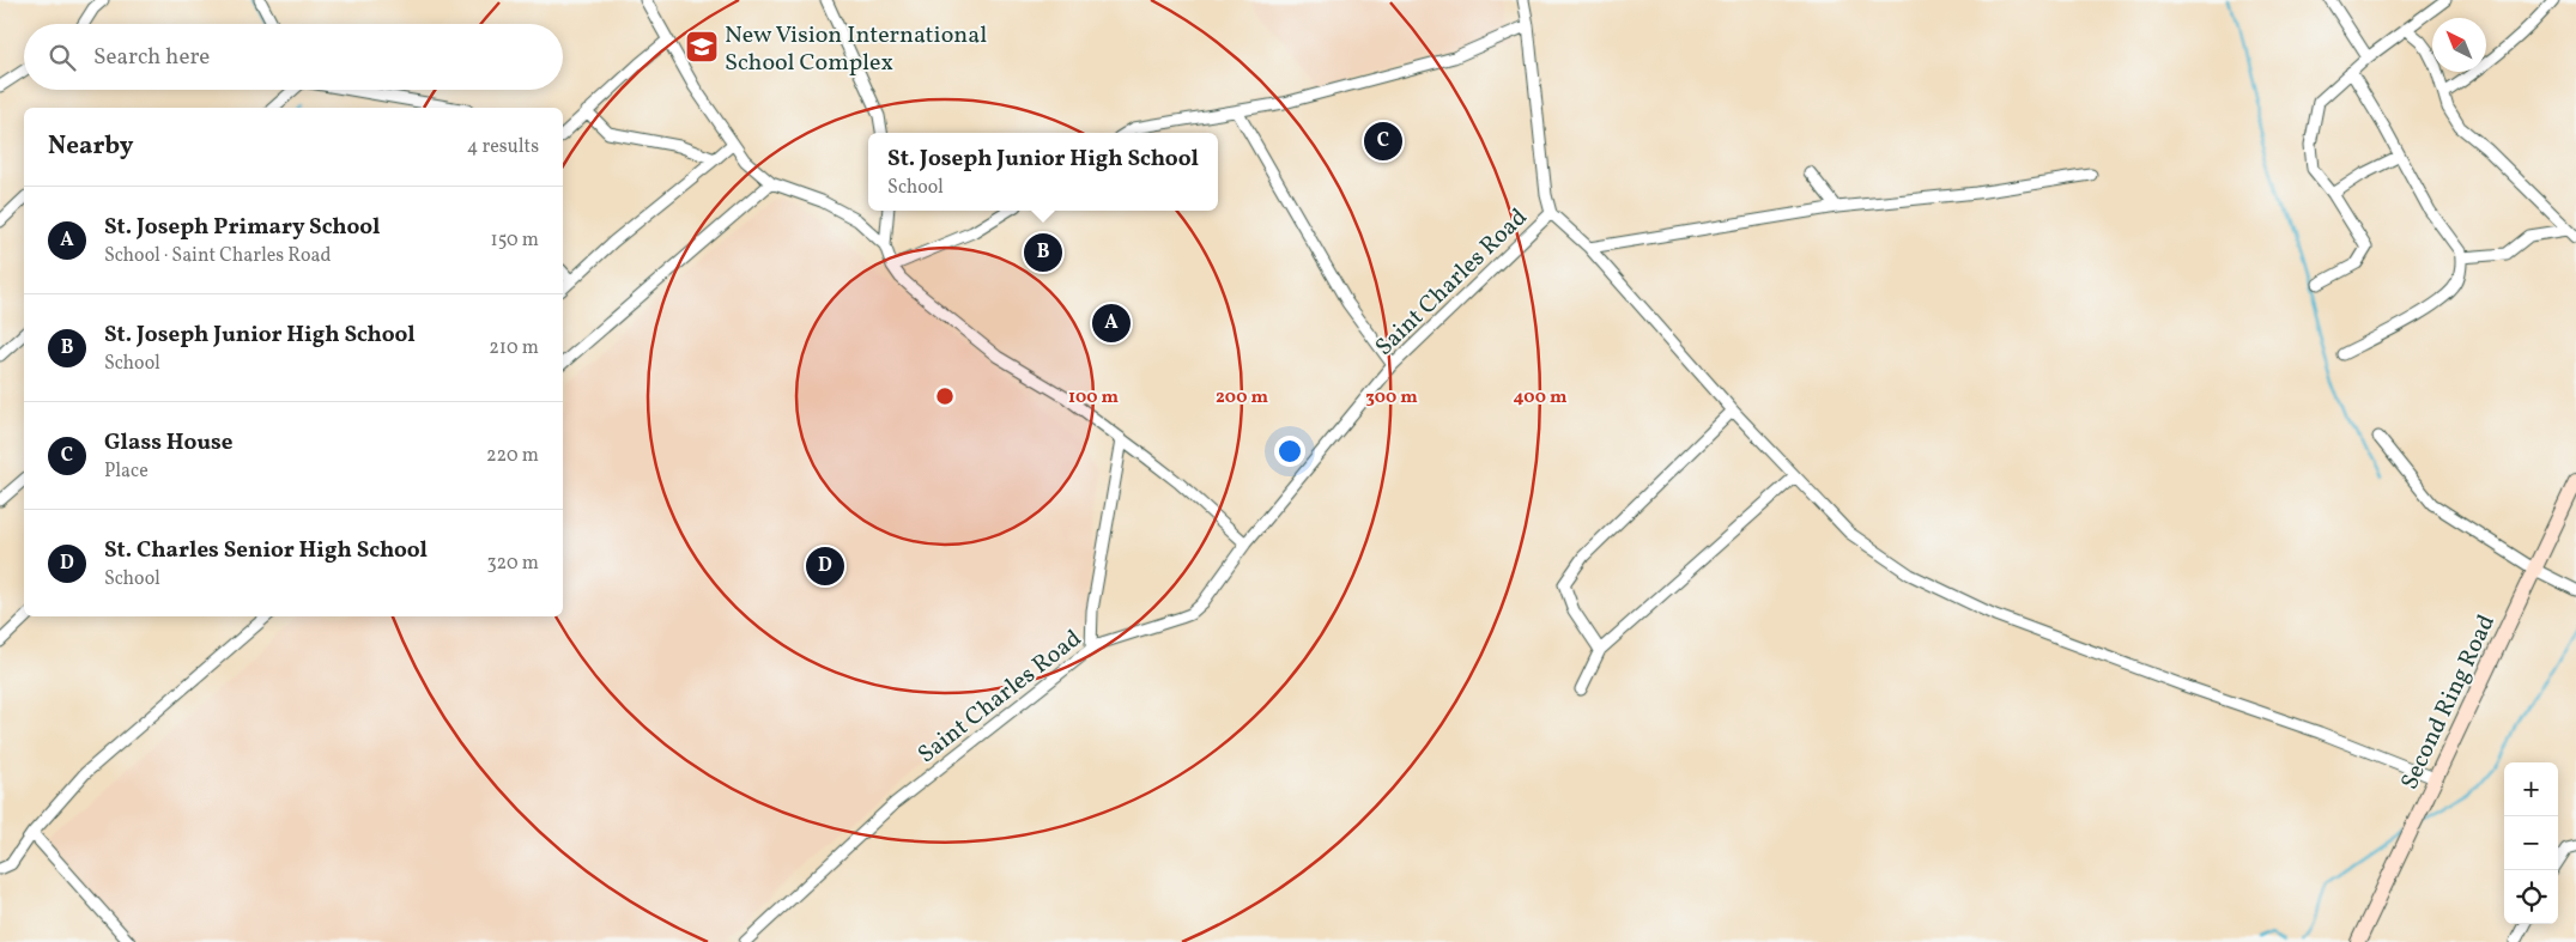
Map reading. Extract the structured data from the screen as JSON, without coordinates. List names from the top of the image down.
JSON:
{
  "streets": {
    "main road": ["Second Ring Road"],
    "street": ["Saint Charles Road"]
  },
  "places": {
    "school or university": ["New Vision International School Complex"]
  },
  "north": "top left",
  "page": {
    "search": "Search here",
    "heading": ["Nearby", "4 results"],
    "pins": [
      "C",
      "B",
      "A",
      "D"
    ],
    "popup": ["St. Joseph Junior High School", "School"],
    "list": [
      {
        "mark": "A",
        "name": "St. Joseph Primary School",
        "note": "School · Saint Charles Road",
        "value": "150 m"
      },
      {
        "mark": "B",
        "name": "St. Joseph Junior High School",
        "note": "School",
        "value": "210 m"
      },
      {
        "mark": "C",
        "name": "Glass House",
        "note": "Place",
        "value": "220 m"
      },
      {
        "mark": "D",
        "name": "St. Charles Senior High School",
        "note": "School",
        "value": "320 m"
      }
    ],
    "map_buttons": ["+", "−"]
  },
  "rings": [
    "100 m",
    "200 m",
    "300 m",
    "400 m"
  ]
}
